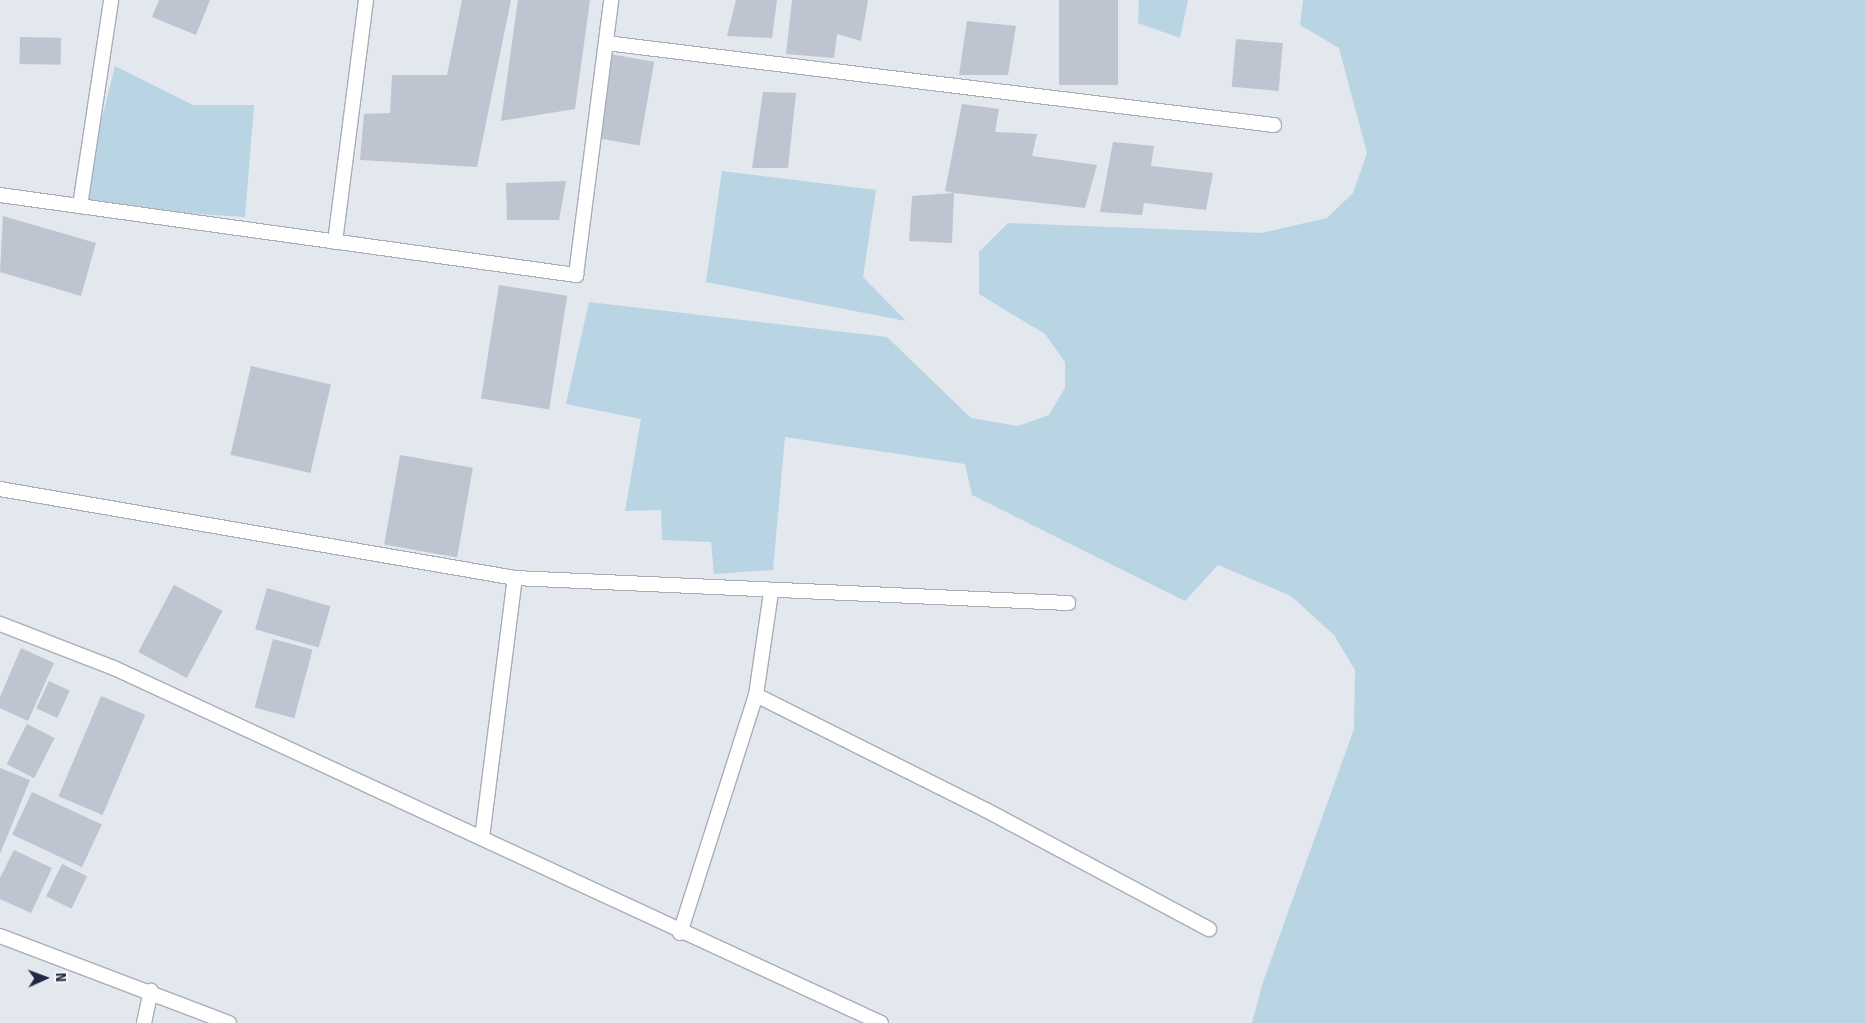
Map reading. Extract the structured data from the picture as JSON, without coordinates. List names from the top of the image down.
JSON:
{
  "north": "right"
}
